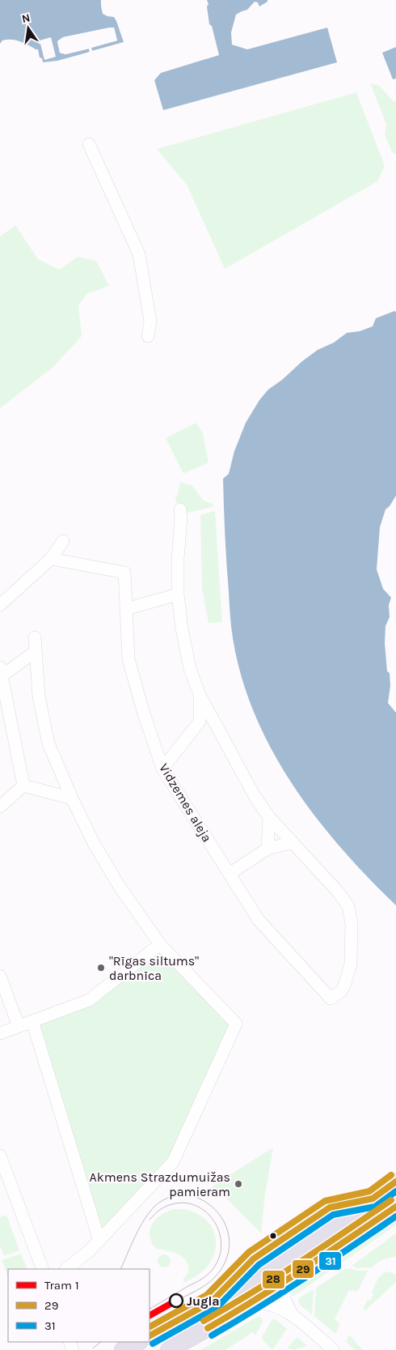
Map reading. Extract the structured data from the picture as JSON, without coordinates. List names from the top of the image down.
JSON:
{
  "streets": {
    "street": ["Vidzemes aleja"]
  },
  "places": ["\"Rīgas siltums\" darbnīca", "Akmens Strazdumuižas pamieram", "Jugla"],
  "lines": [
    "transit line 28",
    "transit line 29",
    "transit line 31",
    "tram line 1"
  ],
  "legend": ["Tram 1", "29", "31"],
  "north": "top"
}
